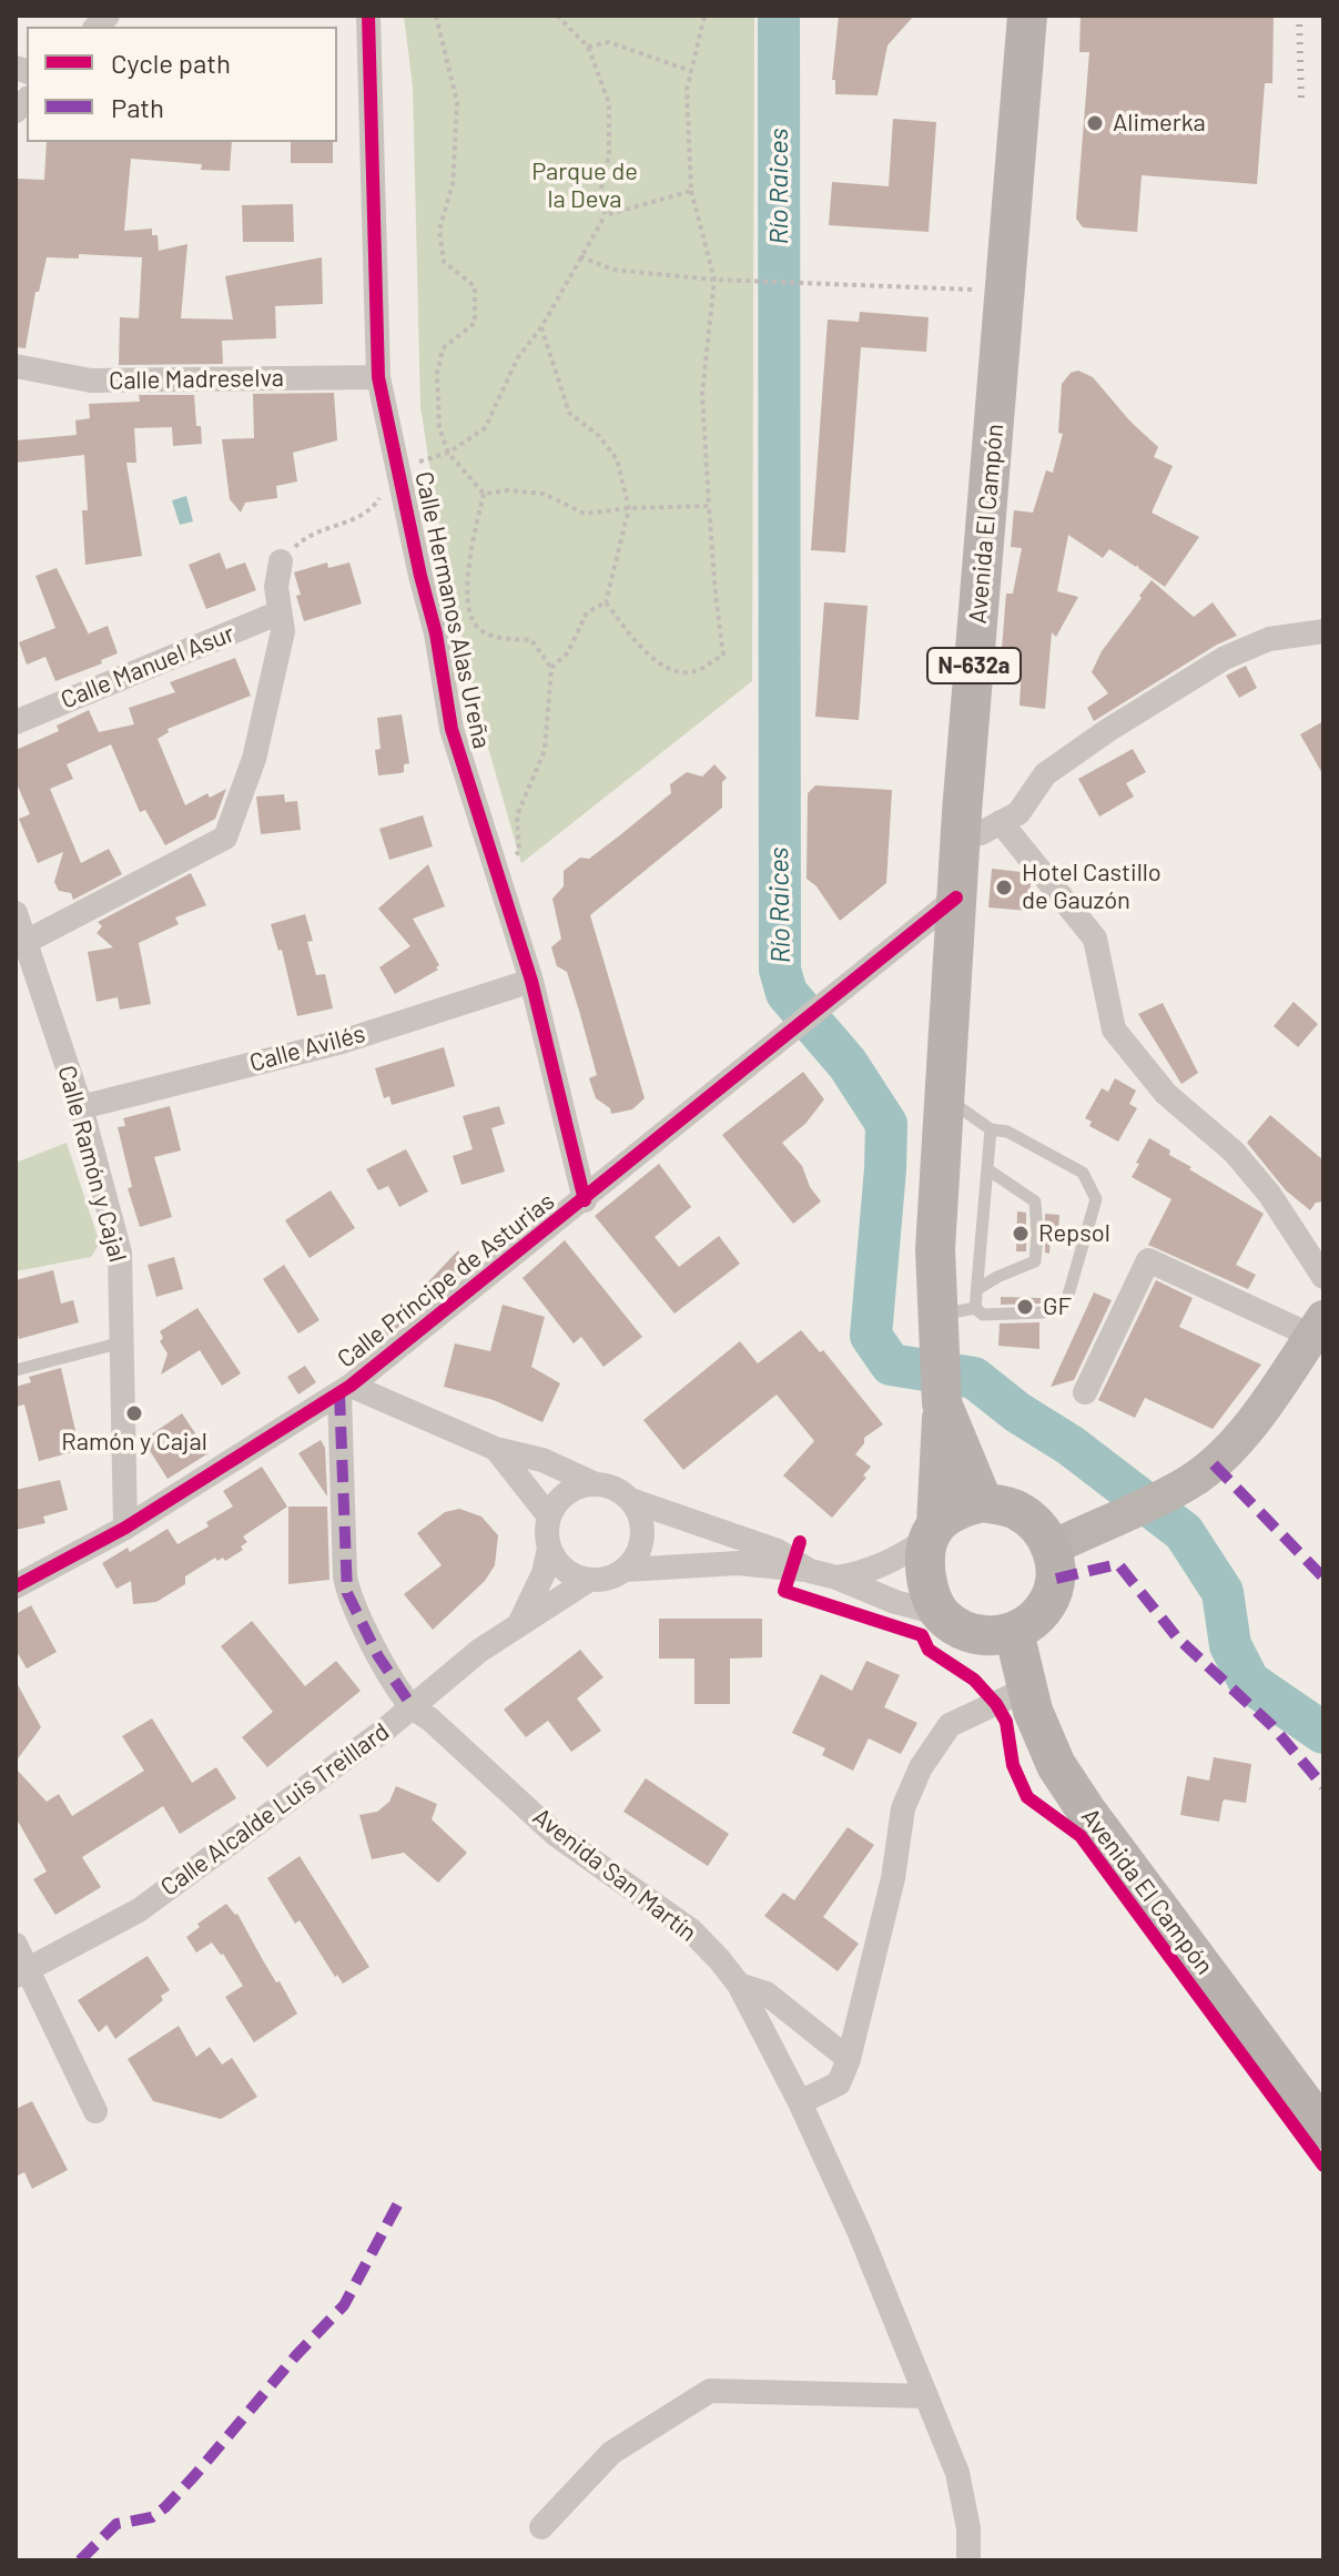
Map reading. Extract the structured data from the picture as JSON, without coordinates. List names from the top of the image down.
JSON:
{
  "streets": {
    "main road": ["Avenida El Campón", "N-632a"],
    "street": [
      "Calle Madreselva",
      "Calle Hermanos Alas Ureña",
      "Calle Manuel Asur",
      "Calle Avilés",
      "Calle Ramón y Cajal",
      "Calle Príncipe de Asturias",
      "Calle Alcalde Luis Treillard",
      "Avenida San Martín"
    ]
  },
  "crossings": [
    ["Calle Madreselva", "Calle Hermanos Alas Ureña"],
    ["Avenida El Campón", "Calle Príncipe de Asturias"],
    ["Calle Hermanos Alas Ureña", "Calle Avilés"],
    ["Calle Hermanos Alas Ureña", "Calle Príncipe de Asturias"],
    ["Calle Avilés", "Calle Ramón y Cajal"],
    ["Calle Ramón y Cajal", "Calle Príncipe de Asturias"],
    ["Calle Príncipe de Asturias", "Avenida San Martín"],
    ["Calle Alcalde Luis Treillard", "Avenida San Martín"]
  ],
  "water": ["Río Raices"],
  "parks": ["Parque de la Deva"],
  "places": [
    "Alimerka",
    "Hotel Castillo de Gauzón",
    "Repsol",
    "GF",
    "Ramón y Cajal"
  ],
  "legend": ["Cycle path", "Path"]
}
